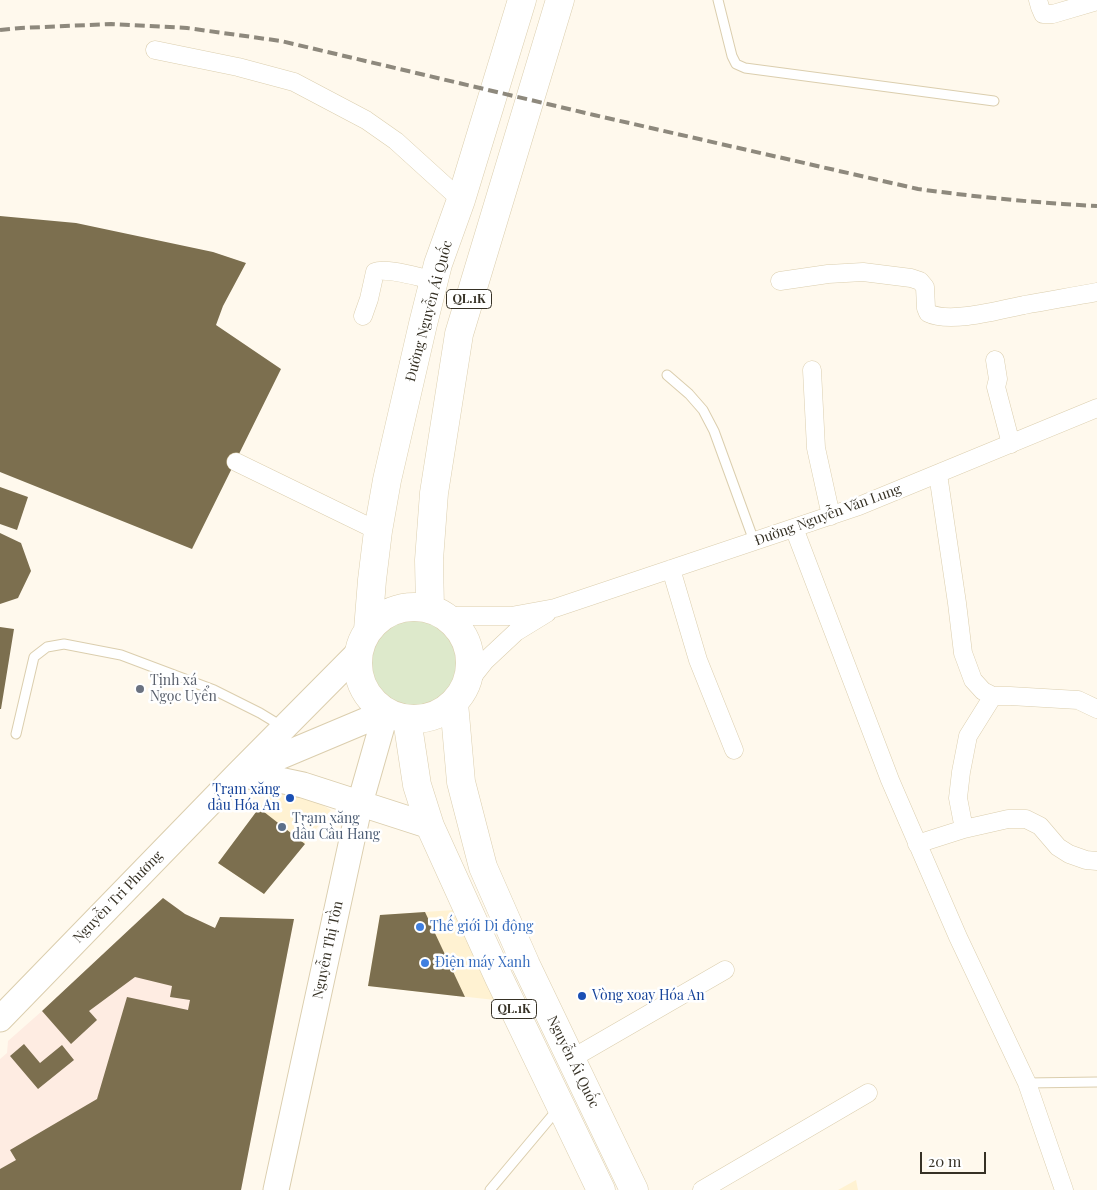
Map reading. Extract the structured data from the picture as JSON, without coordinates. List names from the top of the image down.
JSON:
{
  "streets": {
    "main road": ["QL.1K", "Đường Nguyễn Ái Quốc", "Nguyễn Ái Quốc"],
    "street": ["Đường Nguyễn Văn Lung", "Nguyễn Tri Phương", "Nguyễn Thị Tồn"]
  },
  "crossings": [
    ["QL.1K", "Đường Nguyễn Ái Quốc"],
    ["QL.1K", "Đường Nguyễn Văn Lung"],
    ["QL.1K", "Nguyễn Tri Phương"],
    ["QL.1K", "Nguyễn Thị Tồn"],
    ["QL.1K", "Nguyễn Ái Quốc"],
    ["Đường Nguyễn Ái Quốc", "Đường Nguyễn Văn Lung"],
    ["Đường Nguyễn Ái Quốc", "Nguyễn Tri Phương"],
    ["Đường Nguyễn Ái Quốc", "Nguyễn Thị Tồn"],
    ["Đường Nguyễn Ái Quốc", "Nguyễn Ái Quốc"],
    ["Đường Nguyễn Văn Lung", "Nguyễn Tri Phương"],
    ["Đường Nguyễn Văn Lung", "Nguyễn Thị Tồn"],
    ["Đường Nguyễn Văn Lung", "Nguyễn Ái Quốc"],
    ["Nguyễn Tri Phương", "Nguyễn Thị Tồn"],
    ["Nguyễn Tri Phương", "Nguyễn Ái Quốc"],
    ["Nguyễn Thị Tồn", "Nguyễn Ái Quốc"]
  ],
  "places": [
    "Tịnh xá Ngọc Uyển",
    "Trạm xăng dầu Hóa An",
    "Trạm xăng dầu Cầu Hang",
    "Thế giới Di động",
    "Điện máy Xanh",
    "Vòng xoay Hóa An"
  ],
  "scale_bar": "20 m"
}
